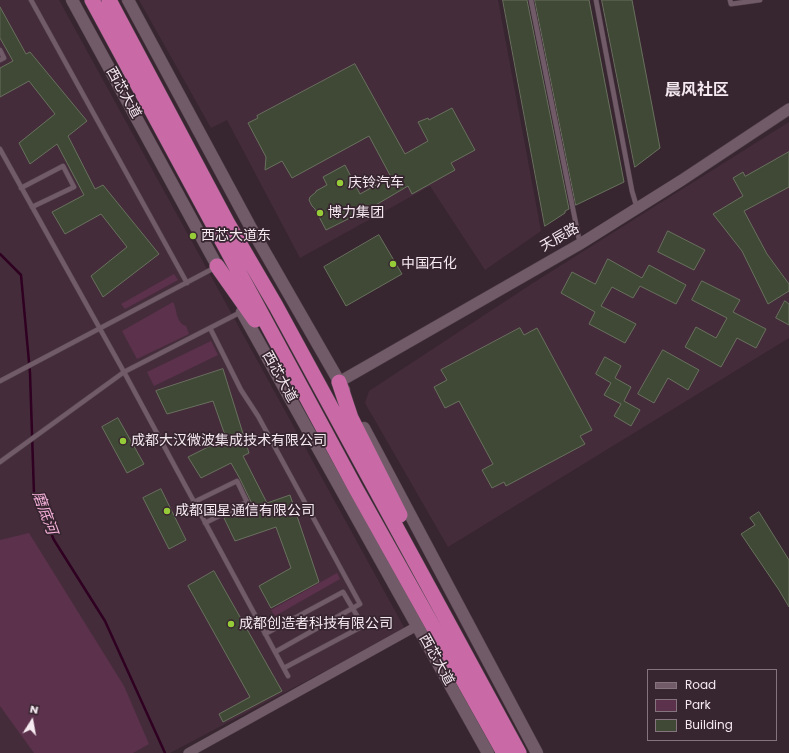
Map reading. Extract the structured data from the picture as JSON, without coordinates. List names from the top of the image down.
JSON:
{
  "streets": {
    "highway": ["西芯大道"],
    "street": ["天辰路"]
  },
  "districts": ["晨风社区"],
  "water": ["磨底河"],
  "places": [
    "庆铃汽车",
    "博力集团",
    "西芯大道东",
    "中国石化",
    "成都大汉微波集成技术有限公司",
    "成都国星通信有限公司",
    "成都创造者科技有限公司"
  ],
  "legend": ["Road", "Park", "Building"],
  "north": "top"
}
